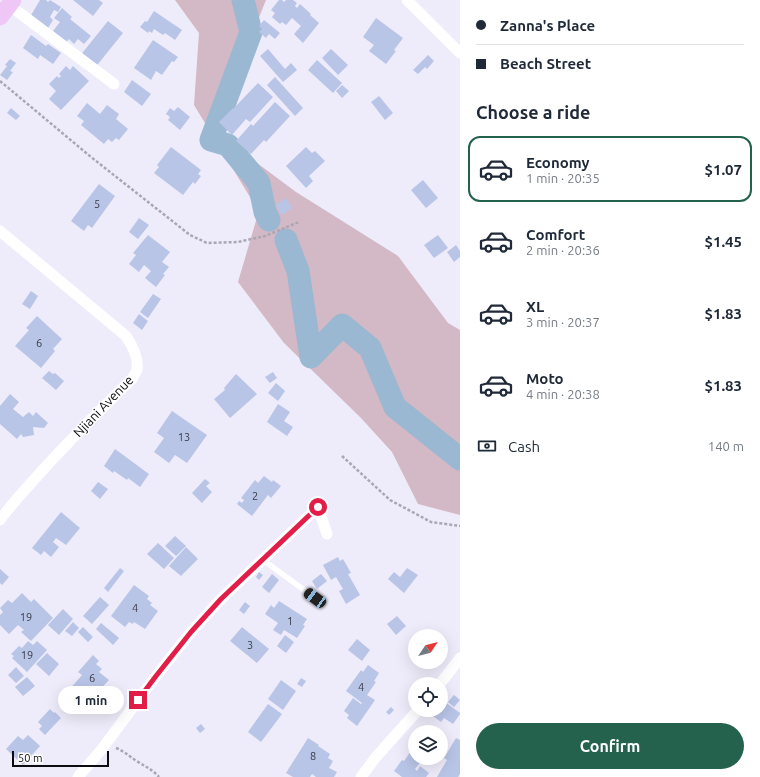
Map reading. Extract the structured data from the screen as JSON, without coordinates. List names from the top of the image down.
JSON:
{
  "streets": {
    "street": ["Njiani Avenue"]
  },
  "house_numbers": [
    "5",
    "6",
    "13",
    "2",
    "4",
    "19",
    "1",
    "3",
    "19",
    "6",
    "4",
    "8"
  ],
  "scale_bar": "50 m",
  "north": "top right",
  "page": {
    "banner": ["Zanna's Place", "Beach Street"],
    "heading": "Choose a ride",
    "list": [
      {
        "name": "Economy",
        "note": "1 min · 20:35",
        "value": "$1.07"
      },
      {
        "name": "Comfort",
        "note": "2 min · 20:36",
        "value": "$1.45"
      },
      {
        "name": "XL",
        "note": "3 min · 20:37",
        "value": "$1.83"
      },
      {
        "name": "Moto",
        "note": "4 min · 20:38",
        "value": "$1.83"
      }
    ],
    "pay": ["Cash", "140 m"],
    "bubble": "1 min",
    "buttons": "Confirm",
    "scale": "50 m"
  }
}
